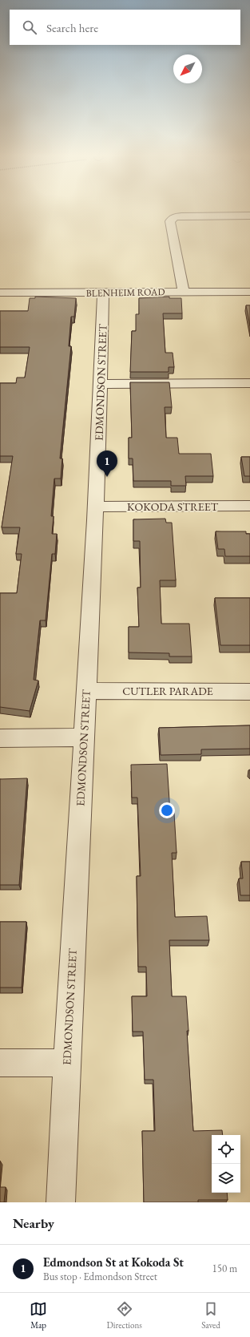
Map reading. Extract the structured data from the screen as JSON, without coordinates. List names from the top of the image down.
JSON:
{
  "streets": {
    "street": [
      "BLENHEIM ROAD",
      "EDMONDSON STREET",
      "KOKODA STREET",
      "CUTLER PARADE"
    ]
  },
  "crossings": [
    ["BLENHEIM ROAD", "EDMONDSON STREET"],
    ["EDMONDSON STREET", "KOKODA STREET"],
    ["EDMONDSON STREET", "CUTLER PARADE"]
  ],
  "north": "bottom left",
  "page": {
    "search": "Search here",
    "pins": "1",
    "heading": "Nearby",
    "list": [
      {
        "mark": "1",
        "name": "Edmondson St at Kokoda St",
        "note": "Bus stop · Edmondson Street",
        "value": "150 m"
      }
    ],
    "nav": ["Map", "Directions", "Saved"]
  }
}
